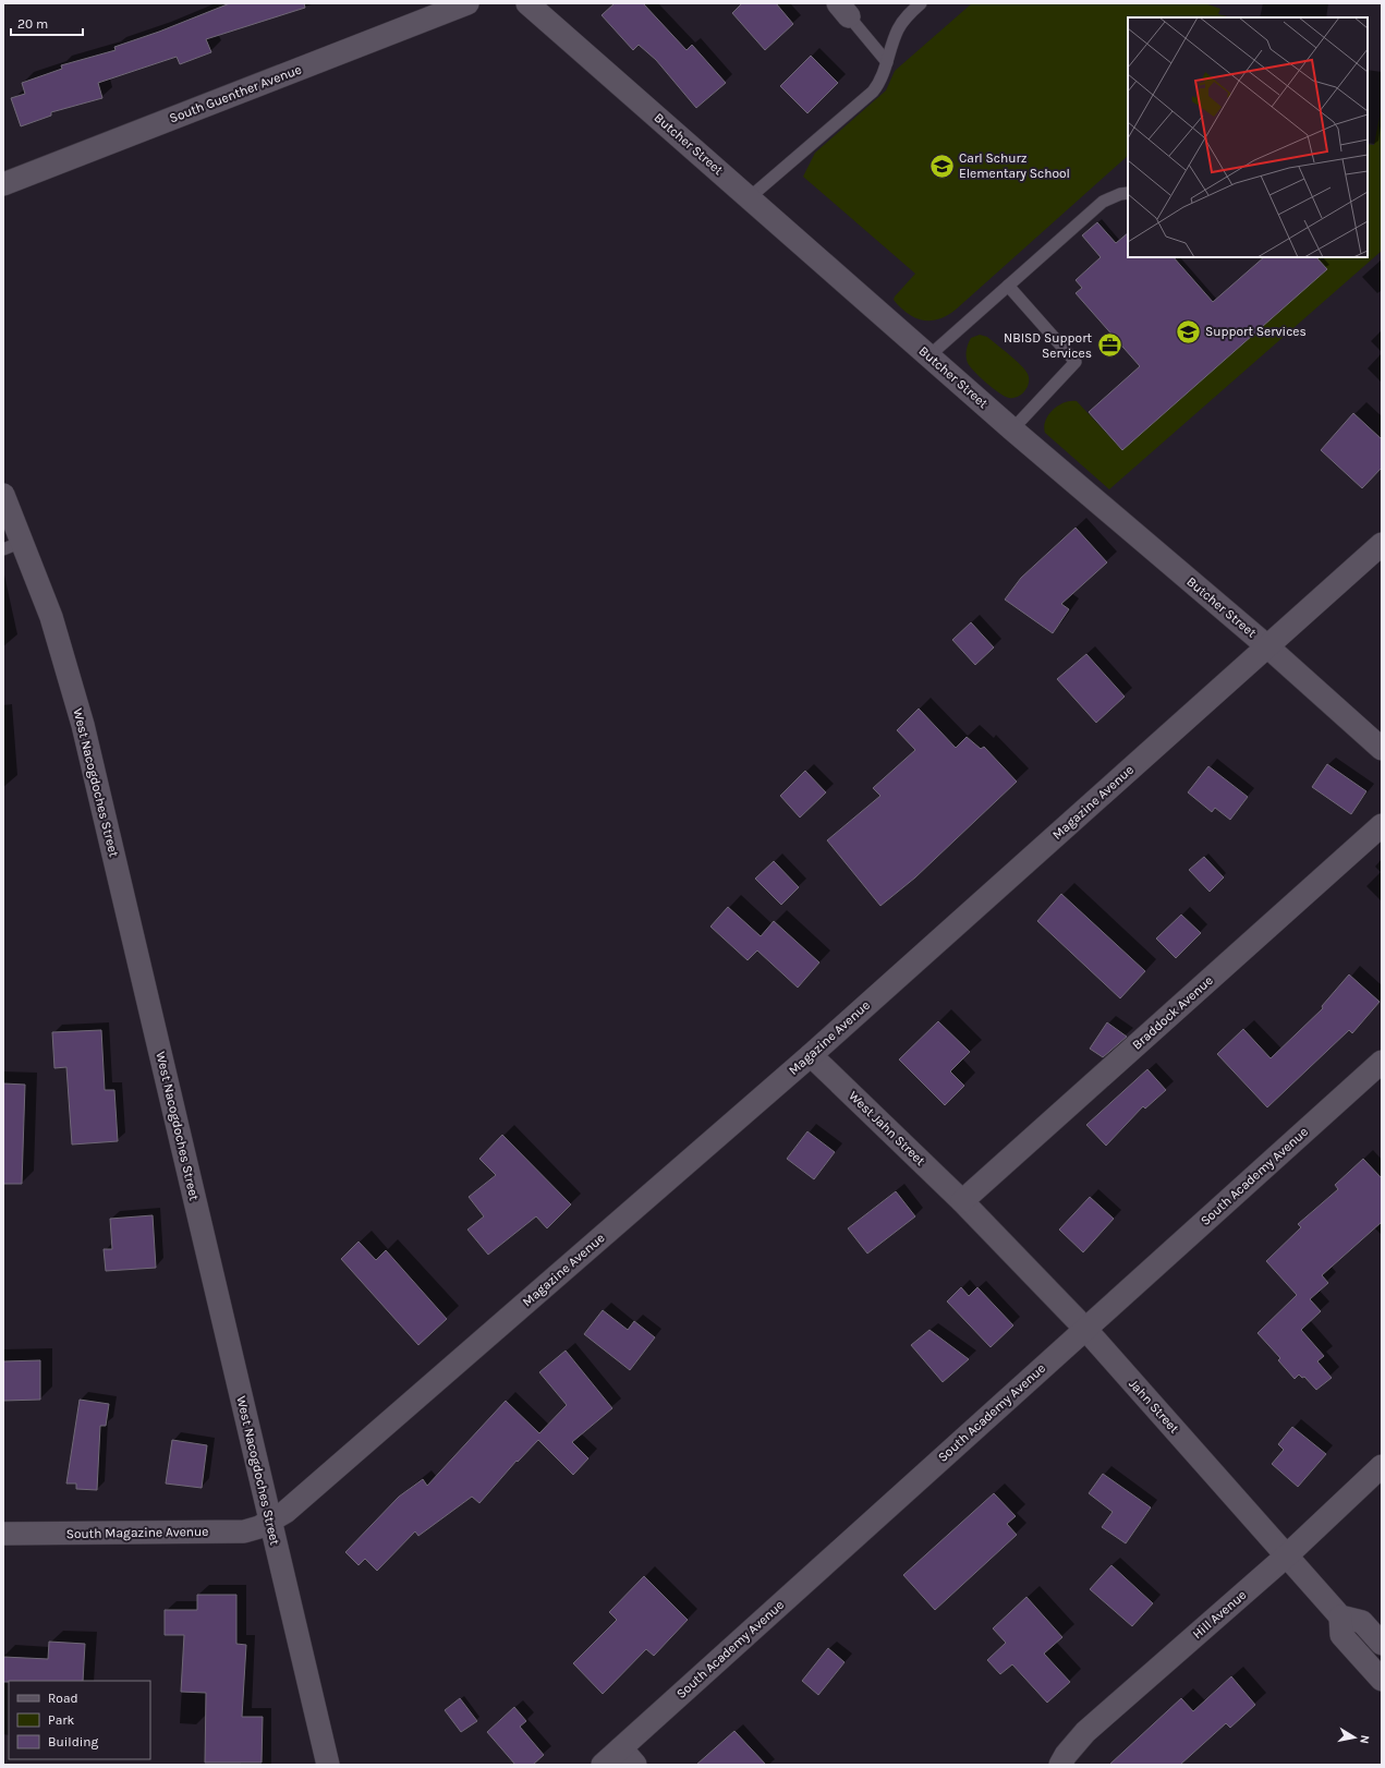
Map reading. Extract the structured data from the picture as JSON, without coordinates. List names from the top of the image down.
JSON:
{
  "streets": {
    "street": [
      "South Guenther Avenue",
      "Butcher Street",
      "West Nacogdoches Street",
      "Magazine Avenue",
      "Braddock Avenue",
      "West Jahn Street",
      "South Academy Avenue",
      "Jahn Street",
      "South Magazine Avenue",
      "Hill Avenue"
    ]
  },
  "crossings": [
    ["Butcher Street", "Magazine Avenue"],
    ["West Nacogdoches Street", "Magazine Avenue"],
    ["West Nacogdoches Street", "South Magazine Avenue"],
    ["Magazine Avenue", "West Jahn Street"],
    ["Magazine Avenue", "South Magazine Avenue"],
    ["Braddock Avenue", "West Jahn Street"],
    ["Braddock Avenue", "Jahn Street"],
    ["West Jahn Street", "Jahn Street"],
    ["South Academy Avenue", "Jahn Street"],
    ["Jahn Street", "Hill Avenue"]
  ],
  "places": {
    "school or university": ["Carl Schurz Elementary School", "Support Services"],
    "office": ["NBISD Support Services"]
  },
  "legend": ["Road", "Park", "Building"],
  "scale_bar": "20 m",
  "north": "right"
}
